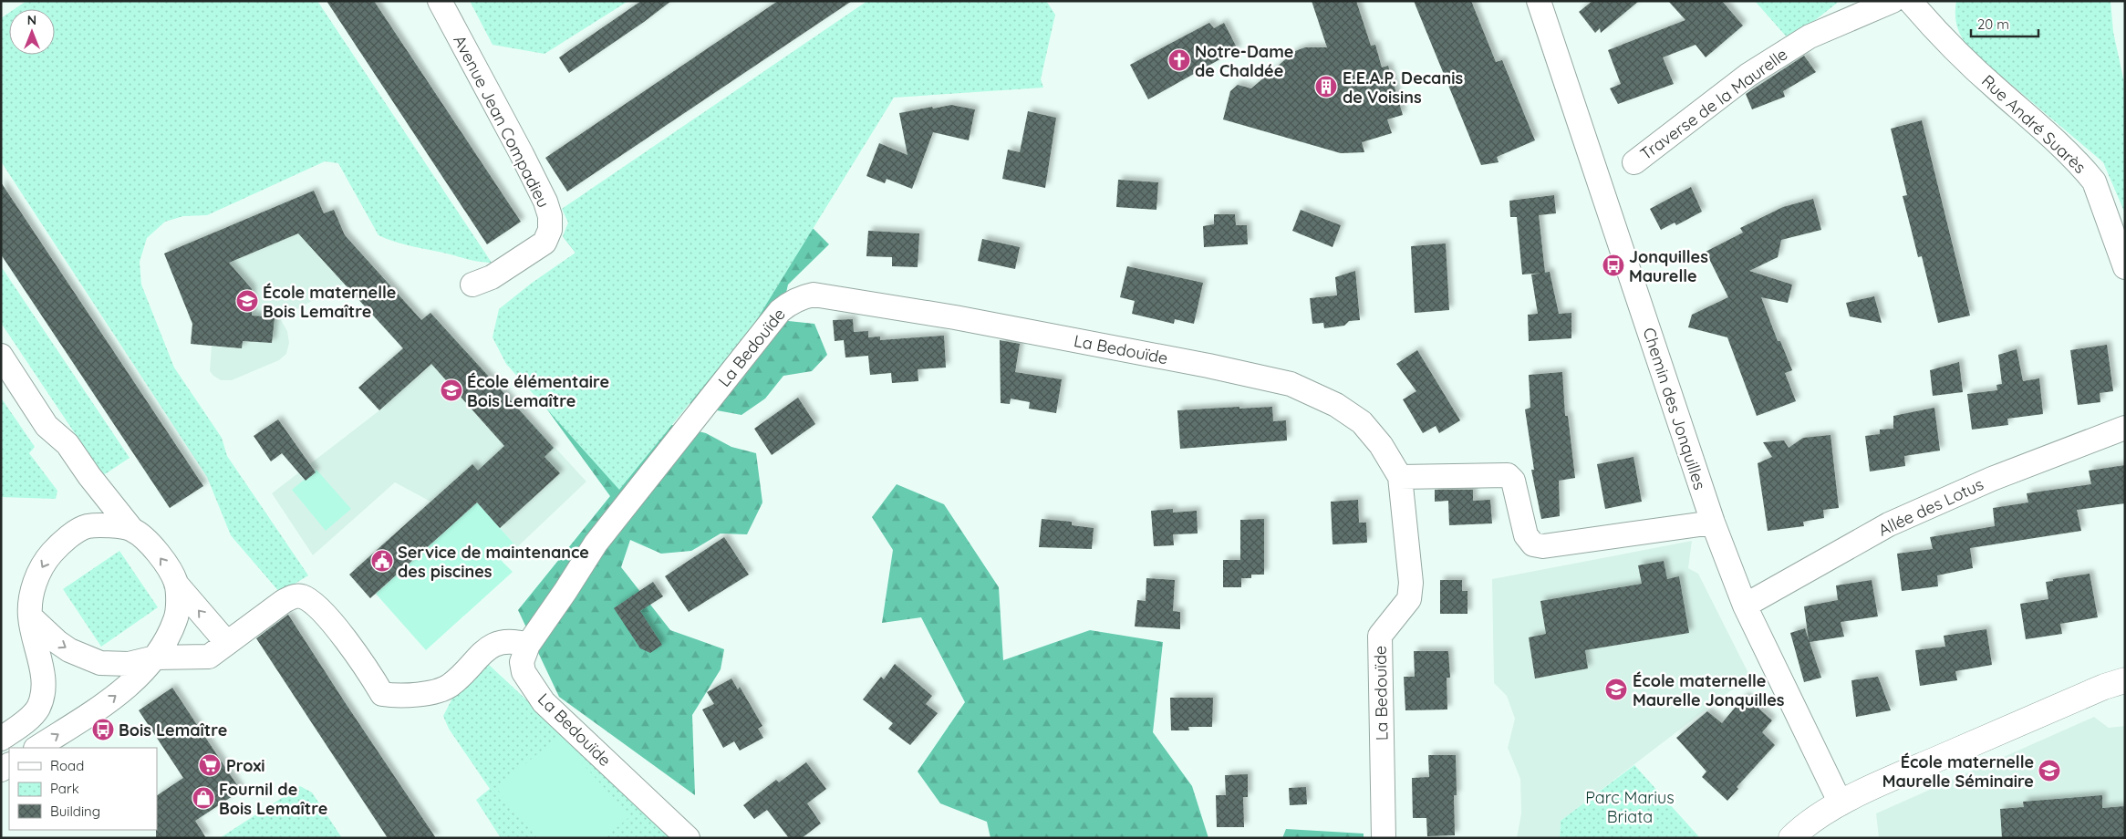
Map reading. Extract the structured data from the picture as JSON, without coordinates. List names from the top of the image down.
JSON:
{
  "streets": {
    "street": [
      "Traverse de la Maurelle",
      "Avenue Jean Compadieu",
      "Rue André Suarès",
      "La Bedouïde",
      "Chemin des Jonquilles",
      "Allée des Lotus"
    ]
  },
  "crossings": [
    ["Chemin des Jonquilles", "Allée des Lotus"]
  ],
  "parks": ["Parc Marius Briata"],
  "places": {
    "church": ["Notre-Dame de Chaldée"],
    "building": ["E.E.A.P. Decanis de Voisins"],
    "bus stop": ["Jonquilles Maurelle", "Bois Lemaître"],
    "school or university": [
      "École maternelle Bois Lemaître",
      "École élémentaire Bois Lemaître",
      "École maternelle Maurelle Jonquilles",
      "École maternelle Maurelle Séminaire"
    ],
    "public building": ["Service de maintenance des piscines"],
    "supermarket": ["Proxi"],
    "shop": ["Fournil de Bois Lemaître"]
  },
  "legend": ["Road", "Park", "Building"],
  "scale_bar": "20 m",
  "north": "top"
}
